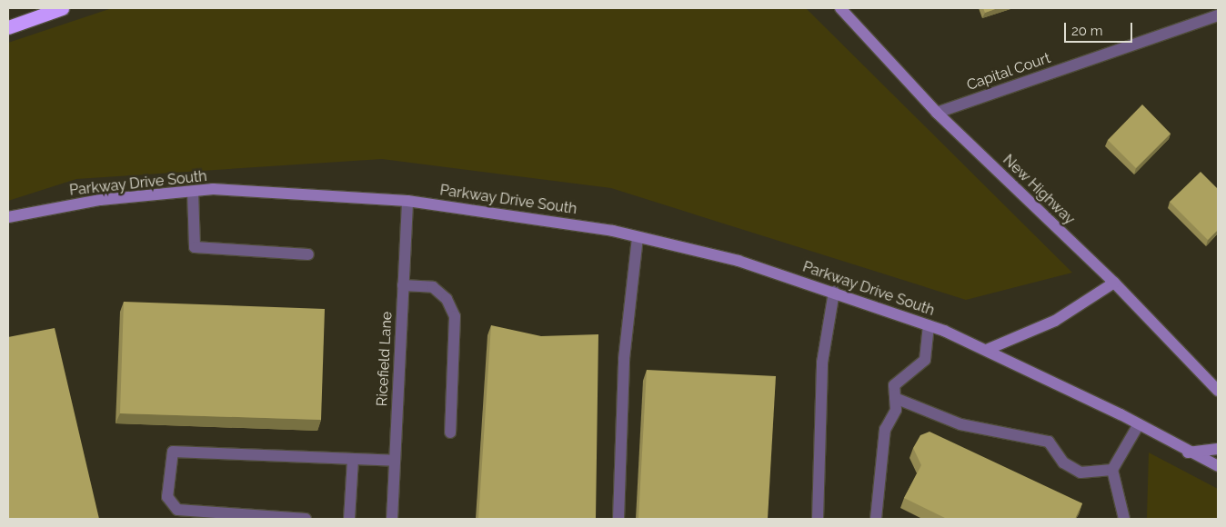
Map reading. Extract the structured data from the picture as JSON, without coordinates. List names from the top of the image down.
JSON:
{
  "streets": {
    "street": [
      "Capital Court",
      "Parkway Drive South",
      "New Highway",
      "Ricefield Lane"
    ]
  },
  "crossings": [
    ["Capital Court", "New Highway"],
    ["Parkway Drive South", "Ricefield Lane"]
  ],
  "scale_bar": "20 m"
}
